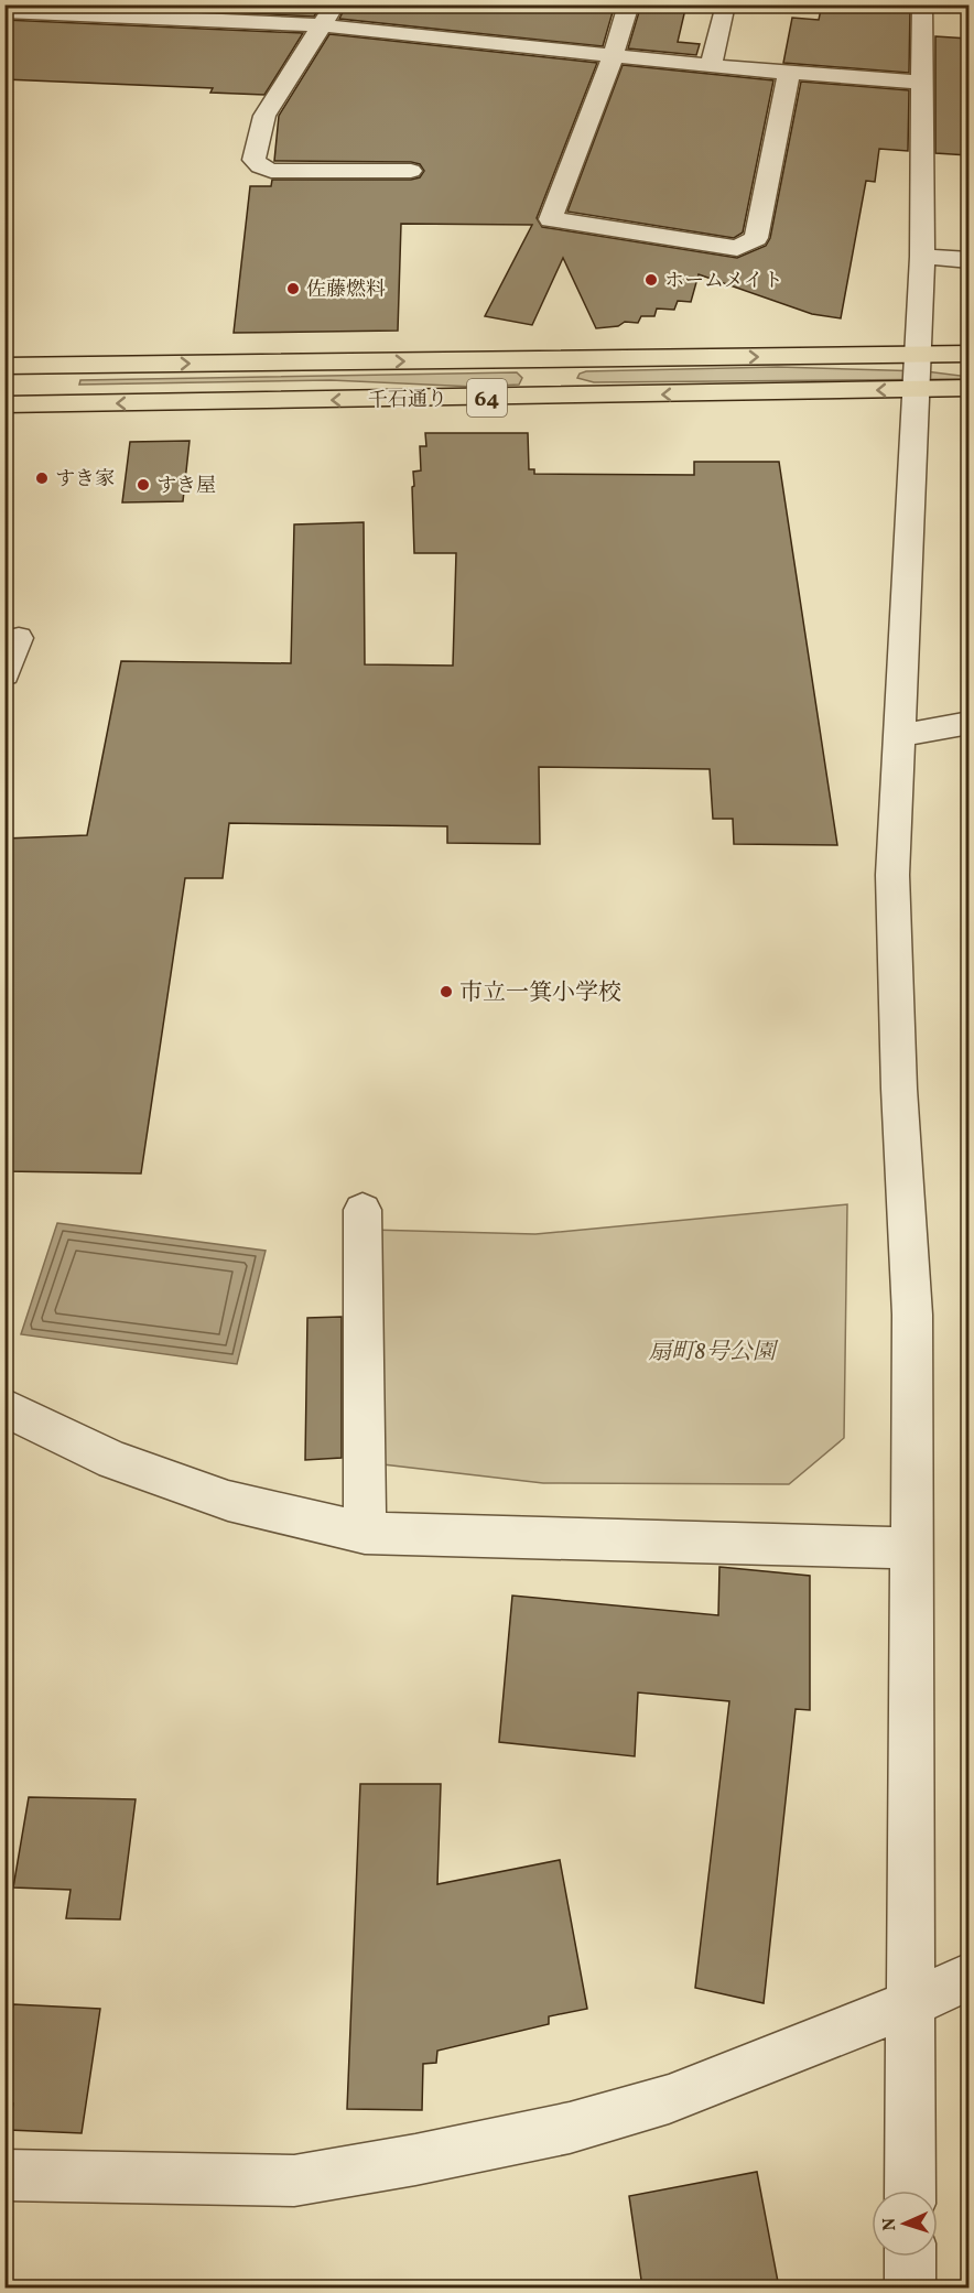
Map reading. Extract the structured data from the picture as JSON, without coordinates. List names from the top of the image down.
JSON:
{
  "streets": {
    "main road": ["64", "千石通り"]
  },
  "parks": ["扇町8号公園"],
  "places": [
    "ホームメイト",
    "佐藤燃料",
    "すき家",
    "すき屋",
    "市立一箕小学校"
  ],
  "north": "left"
}
